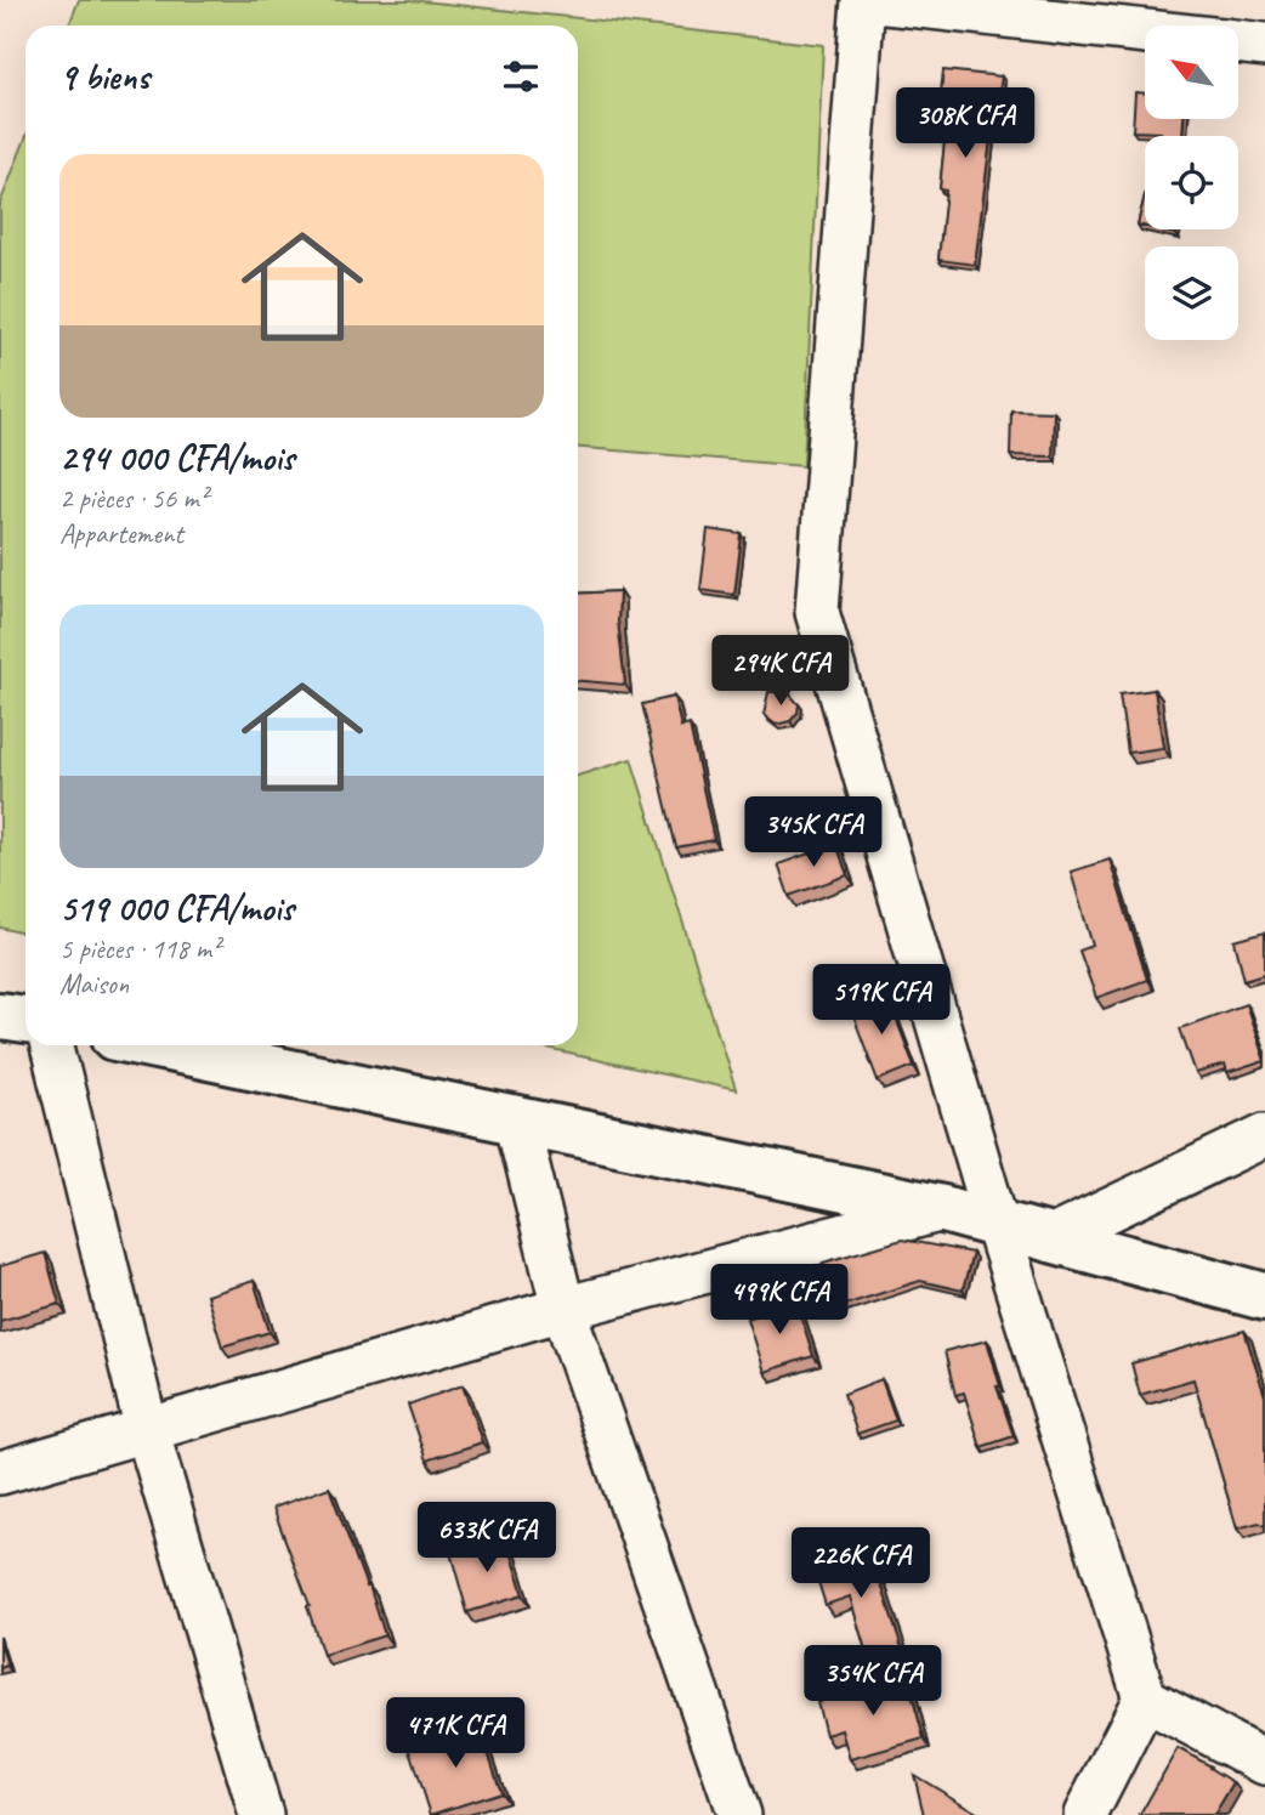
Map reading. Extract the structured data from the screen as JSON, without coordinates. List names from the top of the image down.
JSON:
{
  "north": "top left",
  "page": {
    "heading": "9 biens",
    "price": [
      "308K CFA",
      "294K CFA",
      "345K CFA",
      "519K CFA",
      "499K CFA",
      "633K CFA",
      "226K CFA",
      "354K CFA",
      "471K CFA"
    ],
    "list": [
      {
        "name": "294 000 CFA/mois",
        "note": "2 pièces · 56 m² · Appartement"
      },
      {
        "name": "519 000 CFA/mois",
        "note": "5 pièces · 118 m² · Maison"
      }
    ]
  }
}
